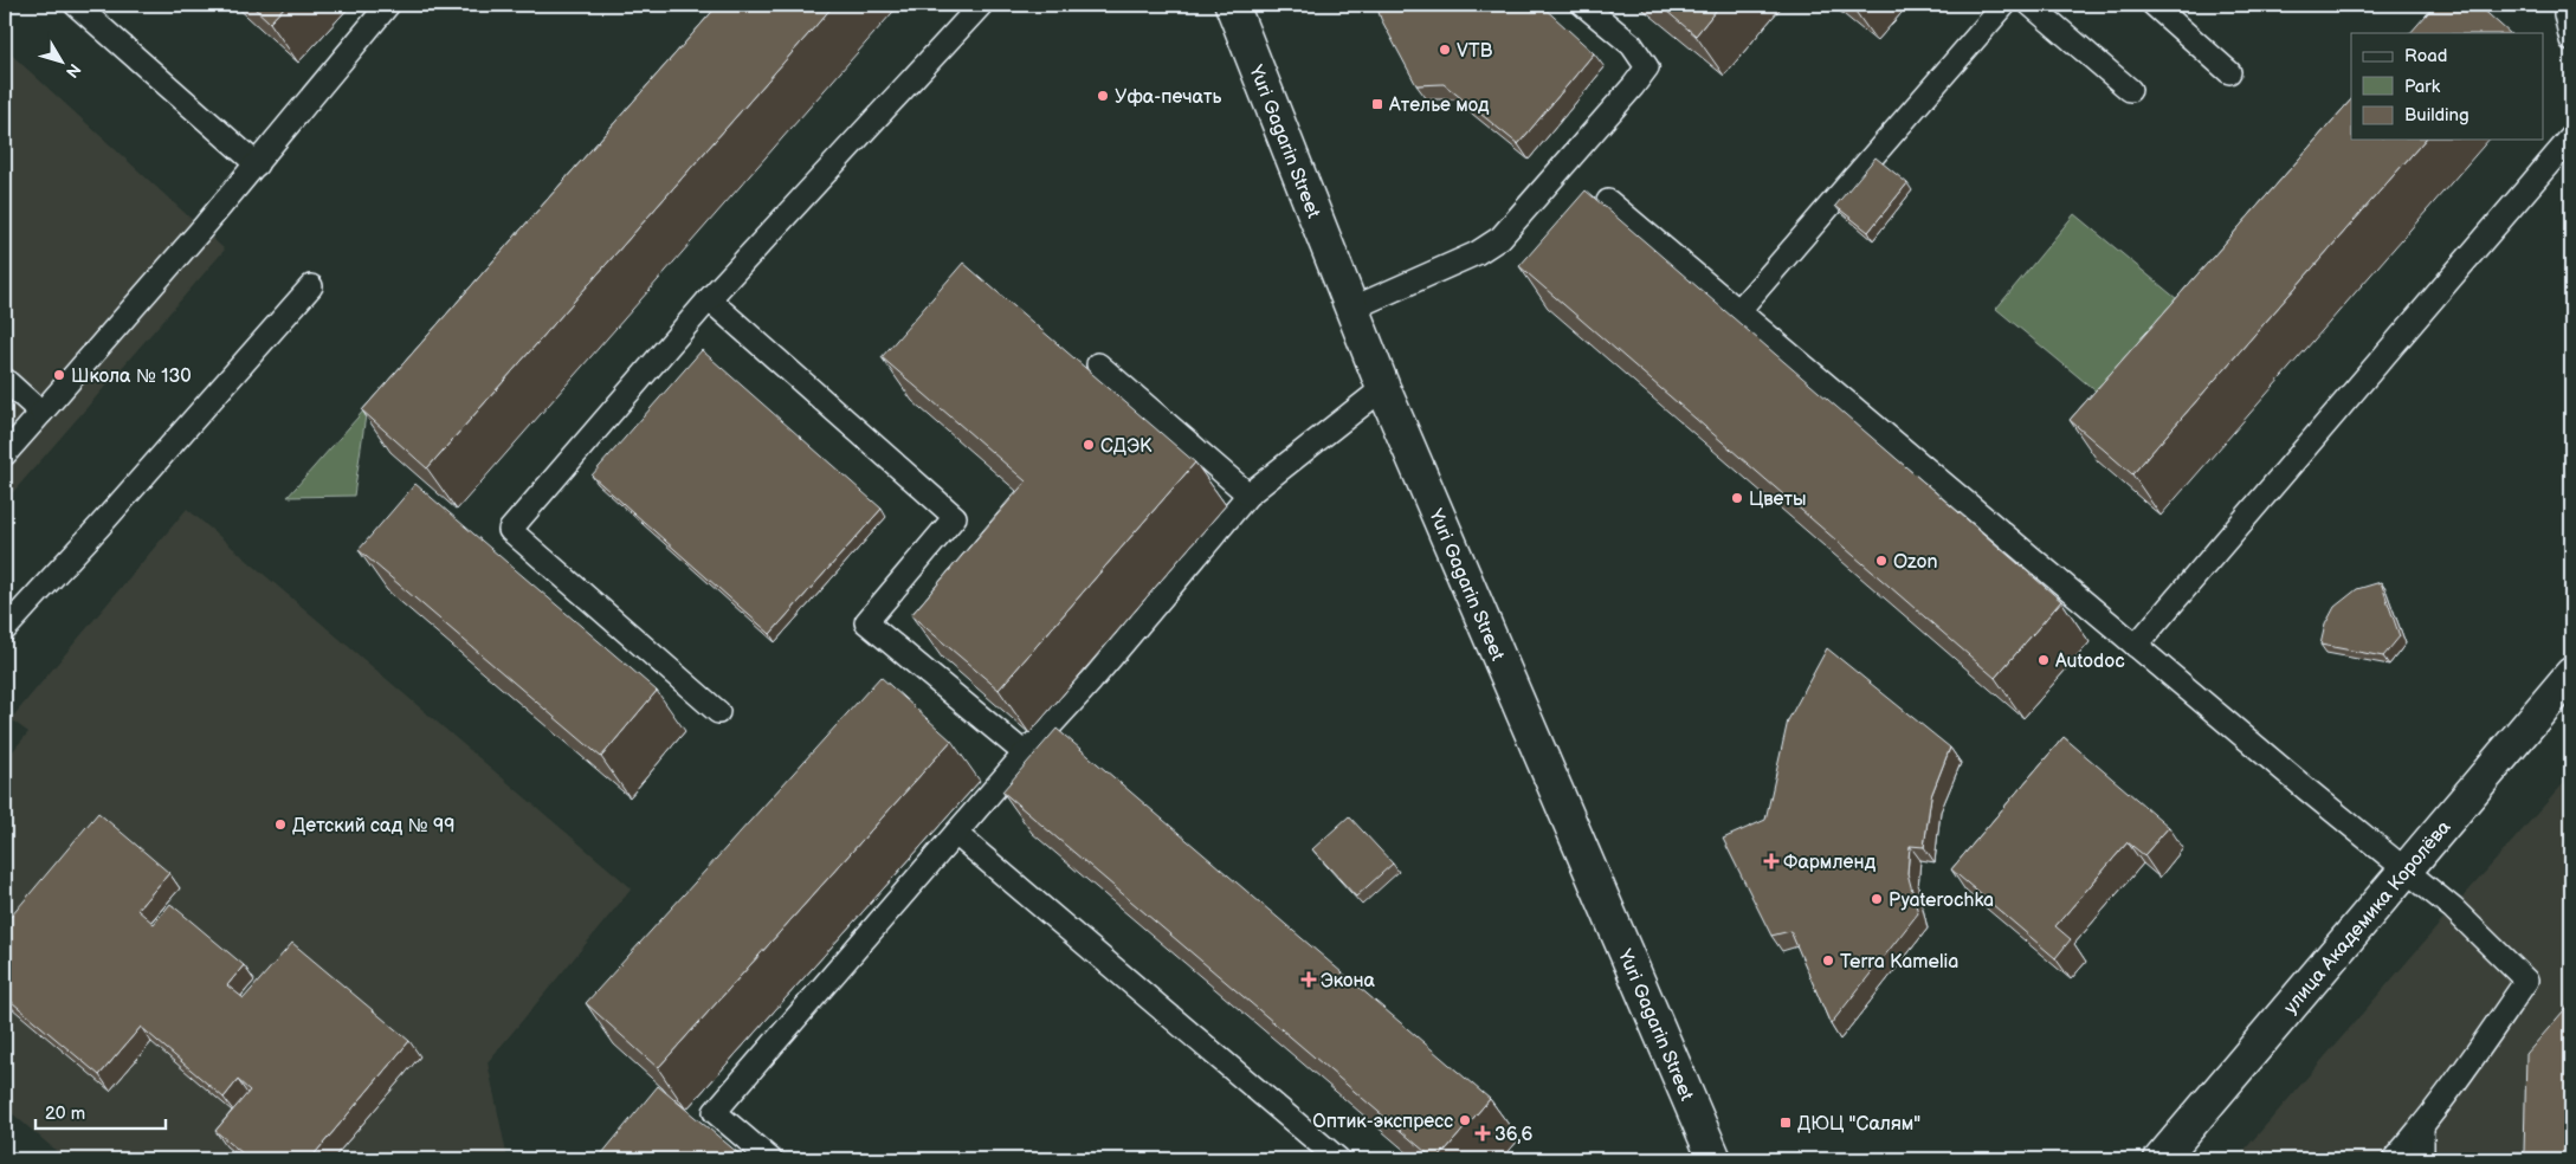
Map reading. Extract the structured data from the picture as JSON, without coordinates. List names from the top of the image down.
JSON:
{
  "streets": {
    "main road": ["Yuri Gagarin Street", "улица Академика Королёва"]
  },
  "places": {
    "other": [
      "VTB",
      "Уфа-печать",
      "Школа № 130",
      "СДЭК",
      "Цветы",
      "Ozon",
      "Autodoc",
      "Детский сад № 99",
      "Pyaterochka",
      "Terra Kamelia",
      "Оптик-экспресс"
    ],
    "transit": ["Ателье мод", "ДЮЦ \"Салям\""],
    "health": ["Фармленд", "Экона", "36,6"]
  },
  "legend": ["Road", "Park", "Building"],
  "scale_bar": "20 m",
  "north": "bottom right"
}
